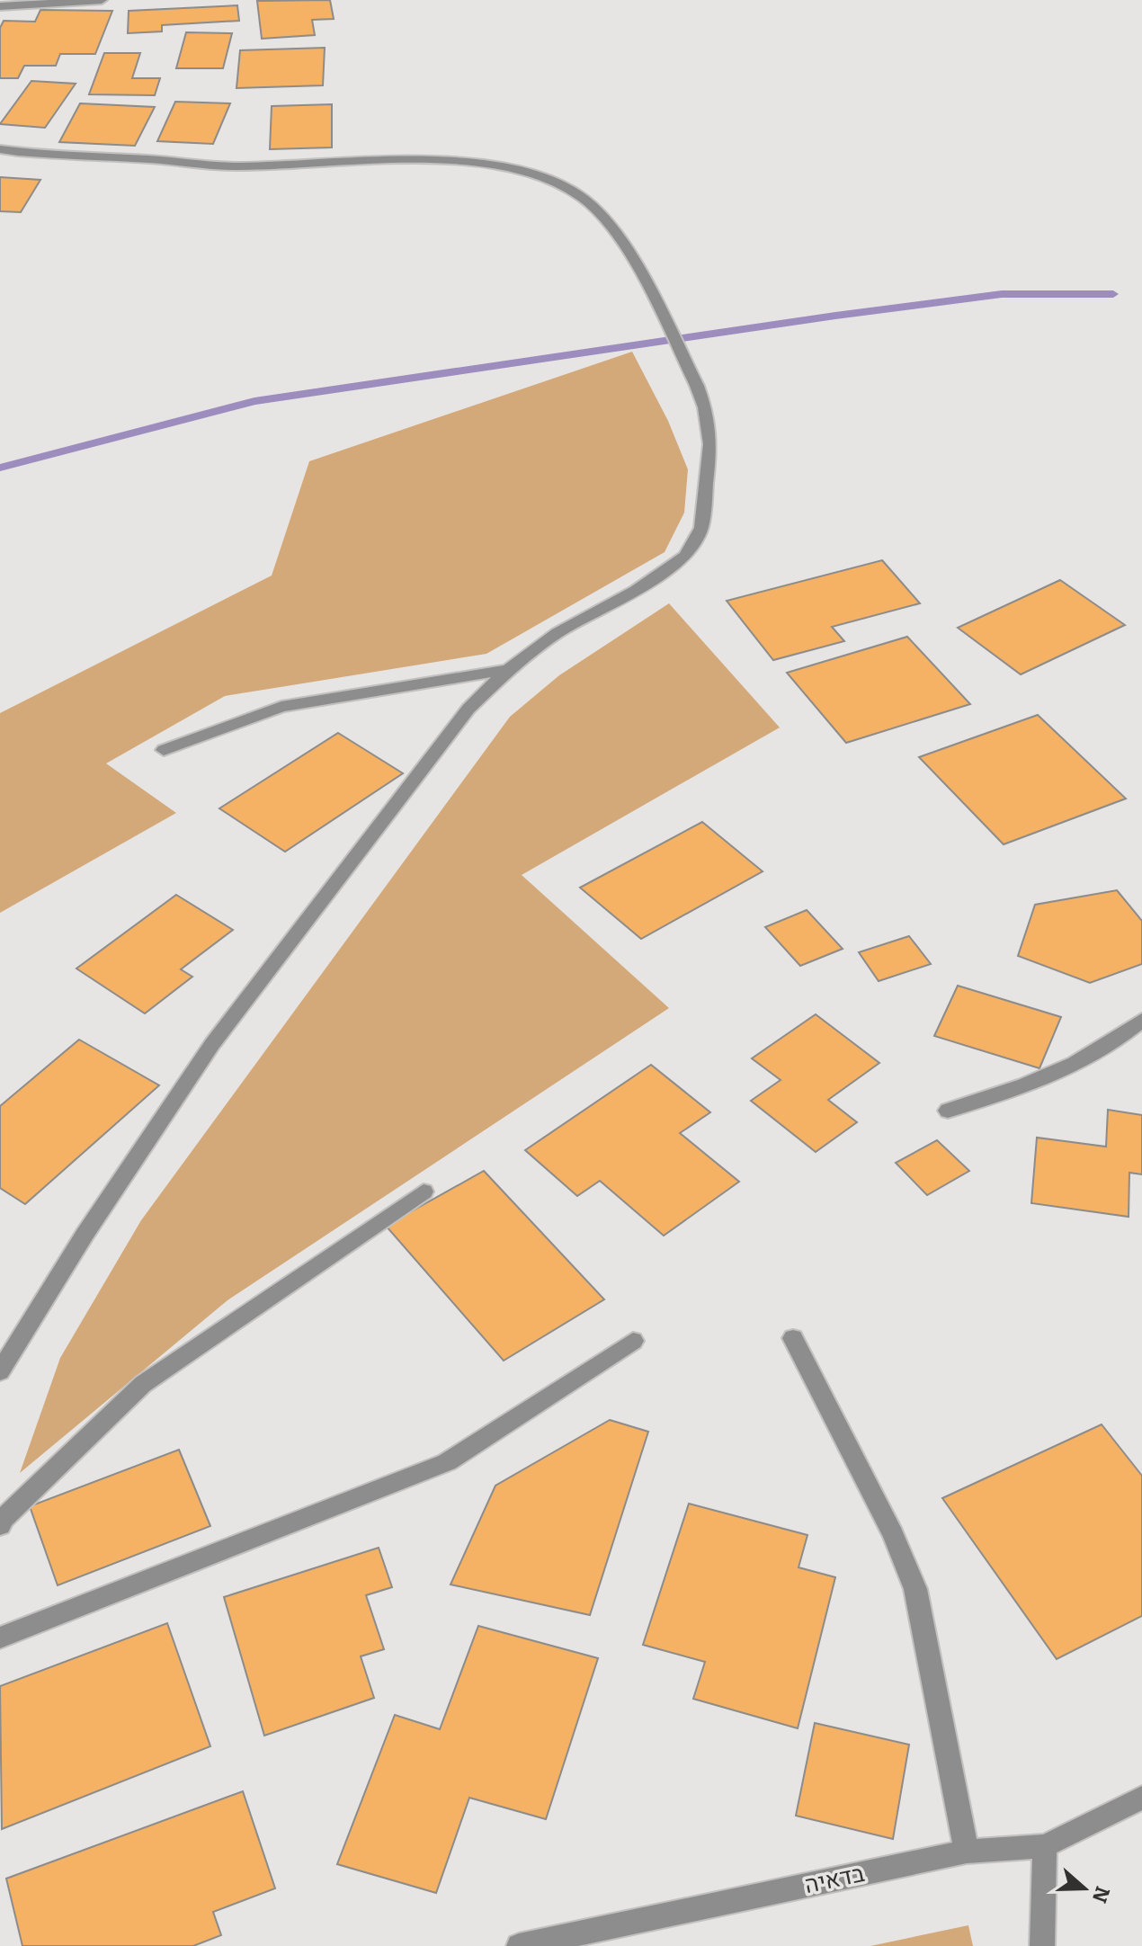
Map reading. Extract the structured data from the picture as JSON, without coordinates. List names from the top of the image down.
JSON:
{
  "streets": {
    "street": ["בדאיה"]
  },
  "north": "right"
}
